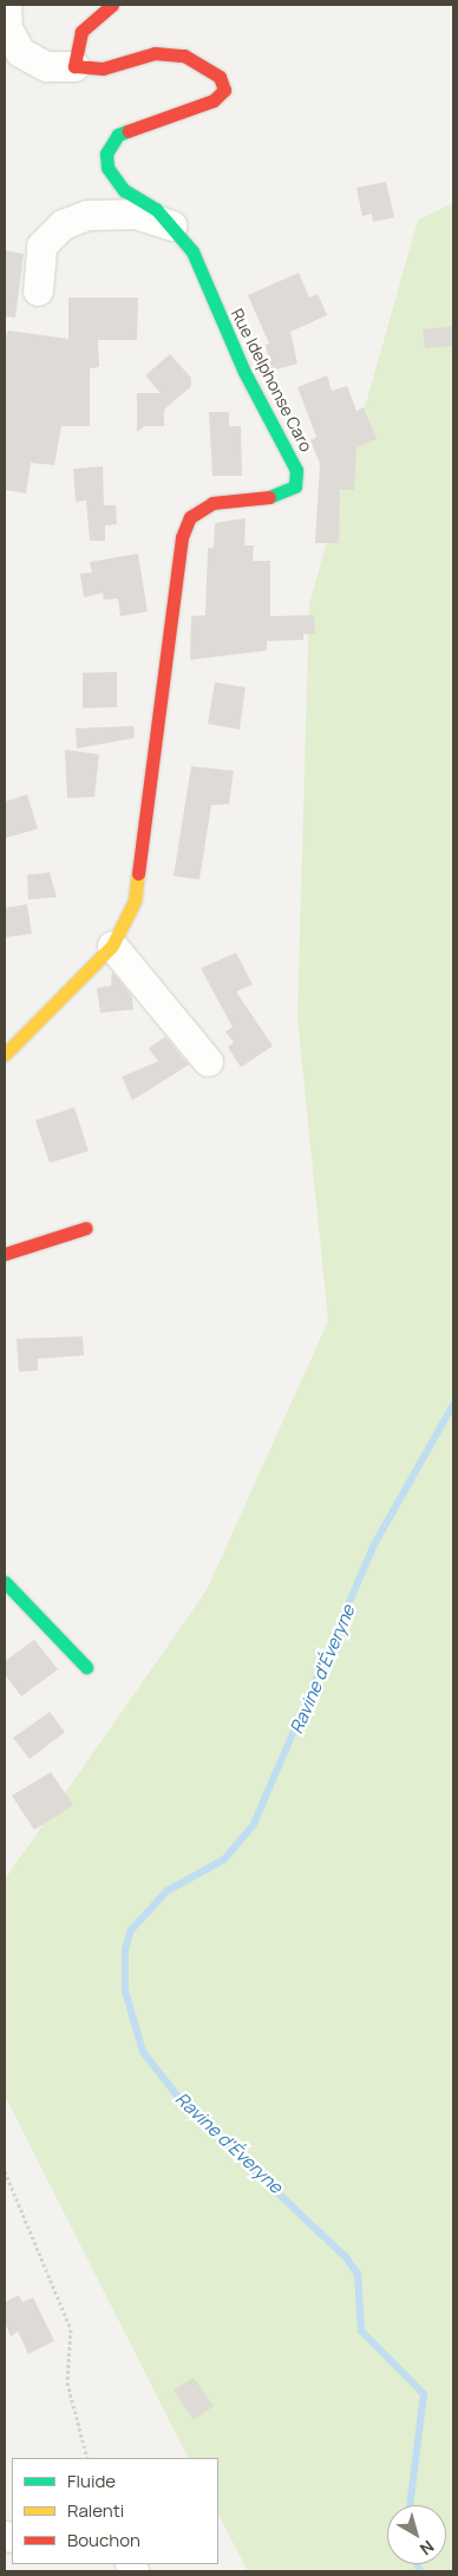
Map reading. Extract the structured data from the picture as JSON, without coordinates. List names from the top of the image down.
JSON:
{
  "streets": {
    "street": ["Rue Idelphonse Caro"]
  },
  "water": ["Ravine d'Éveryne"],
  "legend": ["Fluide", "Ralenti", "Bouchon"],
  "north": "bottom right"
}
